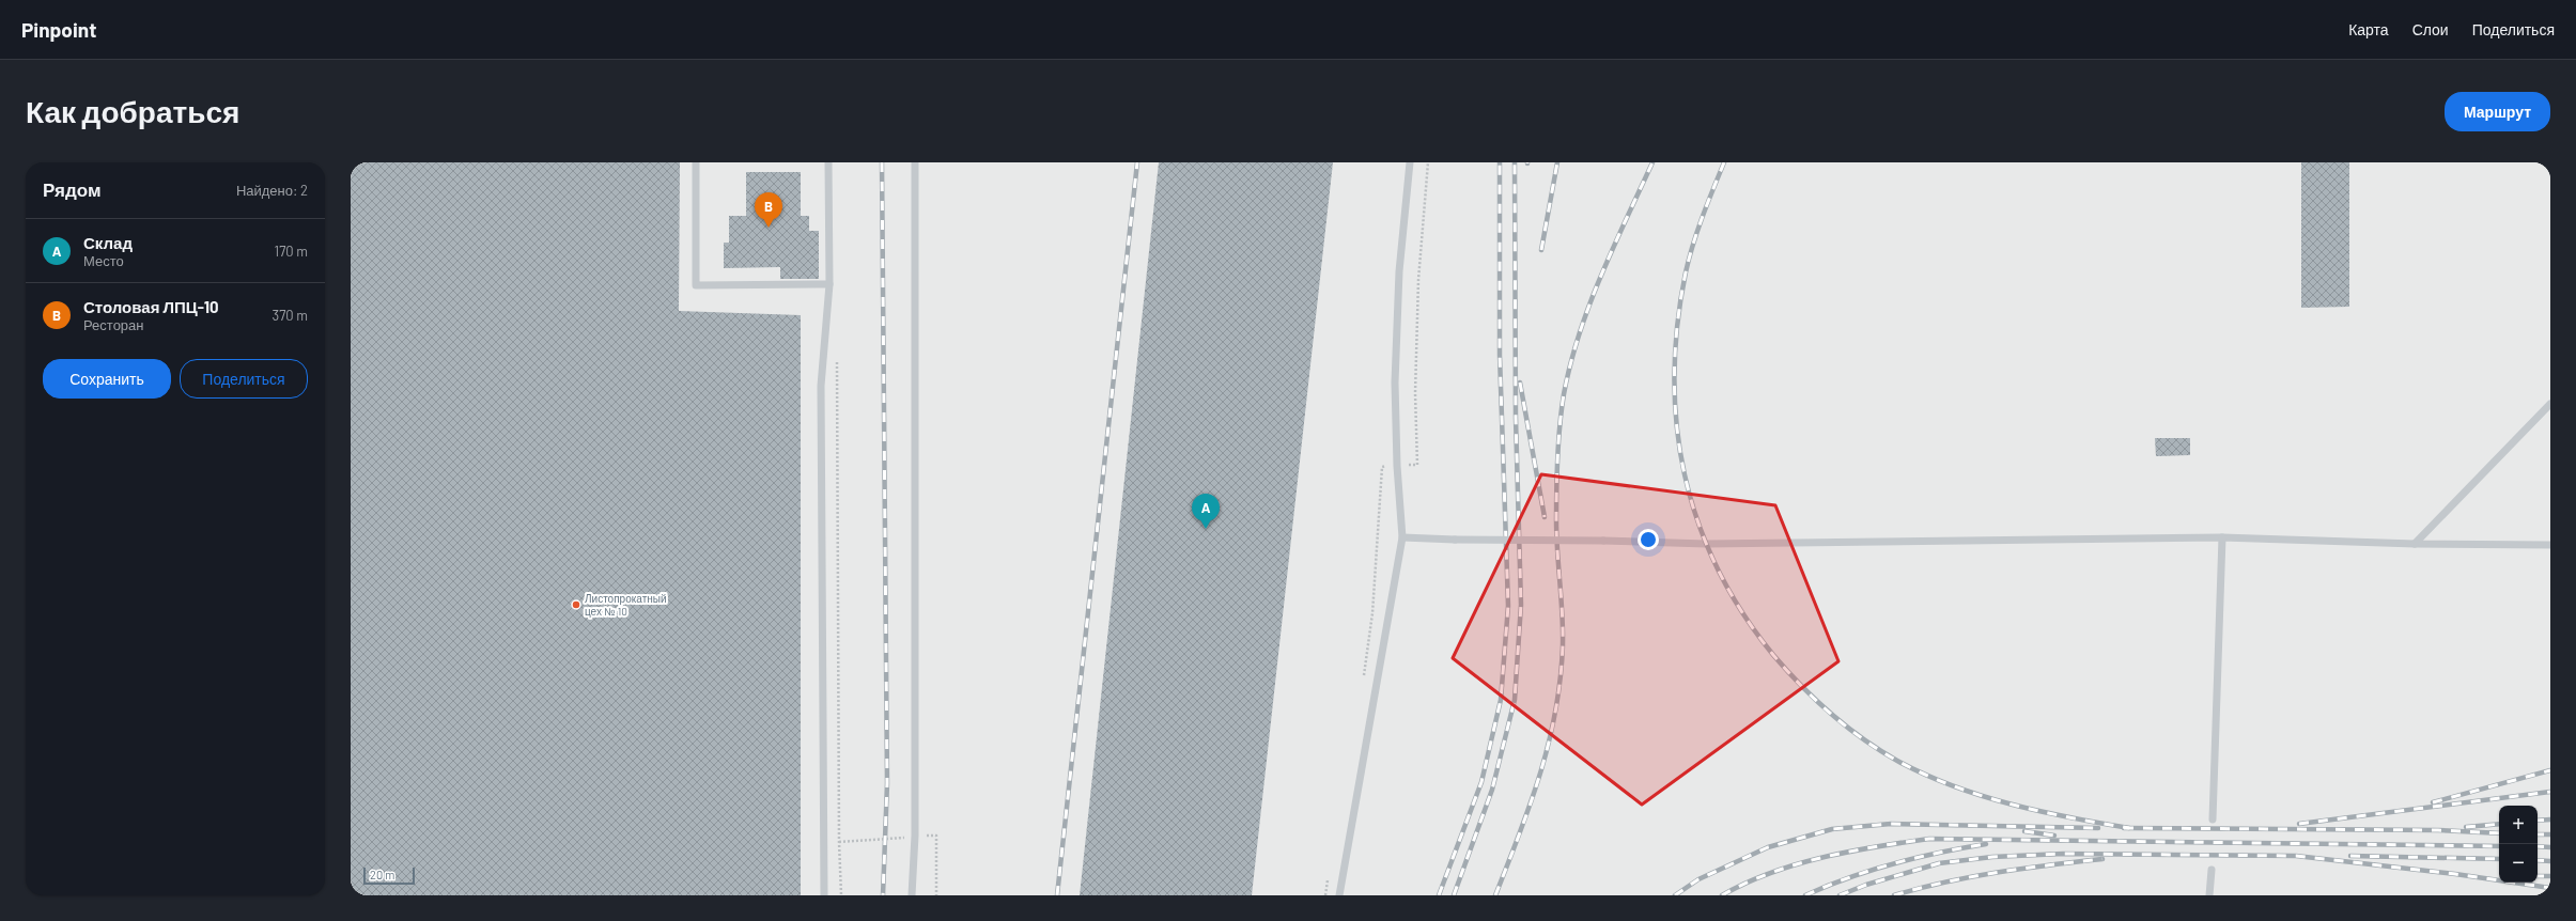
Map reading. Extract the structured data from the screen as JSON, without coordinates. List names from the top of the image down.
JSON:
{
  "places": ["Листопрокатный цех № 10"],
  "scale_bar": "20 m",
  "page": {
    "header": "Pinpoint",
    "nav": ["Карта", "Слои", "Поделиться"],
    "buttons": [
      "Маршрут",
      ["Сохранить", "Поделиться"]
    ],
    "title": "Как добраться",
    "heading": ["Рядом", "Найдено: 2"],
    "pins": ["B", "A"],
    "list": [
      {
        "mark": "A",
        "name": "Склад",
        "note": "Место",
        "value": "170 m"
      },
      {
        "mark": "B",
        "name": "Столовая ЛПЦ-10",
        "note": "Ресторан",
        "value": "370 m"
      }
    ],
    "map_buttons": ["+", "−"],
    "scale": "20 m"
  }
}
